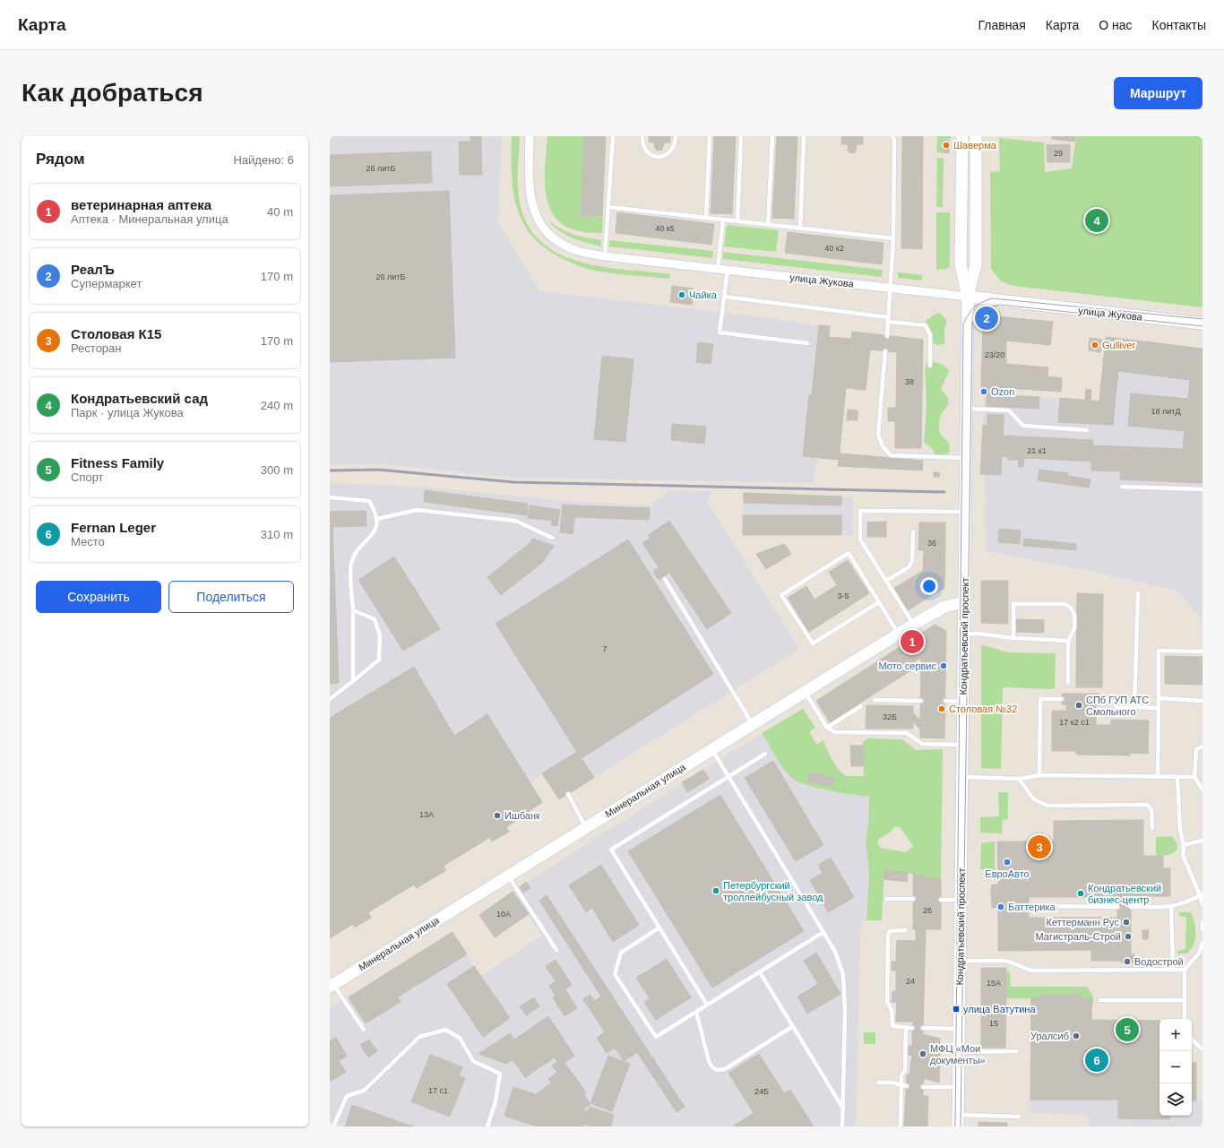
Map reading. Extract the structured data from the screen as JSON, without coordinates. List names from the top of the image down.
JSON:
{
  "streets": {
    "main road": ["улица Жукова", "Кондратьевский проспект", "Минеральная улица"]
  },
  "crossings": [
    ["улица Жукова", "Кондратьевский проспект"],
    ["Кондратьевский проспект", "Минеральная улица"]
  ],
  "places": {
    "other": [
      "Шаверма",
      "Чайка",
      "Gulliver",
      "Ozon",
      "Мото сервис",
      "СПб ГУП АТС Смольного",
      "Столовая №32",
      "Ишбанк",
      "ЕвроАвто",
      "Петербургский троллейбусный завод",
      "Кондратьевский бизнес-центр",
      "Баттерика",
      "Кеттерманн Рус",
      "Магистраль-Строй",
      "Водострой",
      "Уралсиб",
      "МФЦ «Мои документы»"
    ],
    "transit": ["улица Ватутина"]
  },
  "house_numbers": [
    "29",
    "26 литБ",
    "40 к5",
    "40 к2",
    "26 литБ",
    "23/20",
    "38",
    "18 литД",
    "21 к1",
    "36",
    "3-5",
    "7",
    "32Б",
    "17 к2 с1",
    "13А",
    "26",
    "10А",
    "24",
    "15А",
    "15",
    "17 с1",
    "24Б"
  ],
  "page": {
    "header": "Карта",
    "nav": [
      "Главная",
      "Карта",
      "О нас",
      "Контакты"
    ],
    "buttons": [
      "Маршрут",
      ["Сохранить", "Поделиться"]
    ],
    "title": "Как добраться",
    "heading": ["Рядом", "Найдено: 6"],
    "list": [
      {
        "mark": "1",
        "name": "ветеринарная аптека",
        "note": "Аптека · Минеральная улица",
        "value": "40 m"
      },
      {
        "mark": "2",
        "name": "РеалЪ",
        "note": "Супермаркет",
        "value": "170 m"
      },
      {
        "mark": "3",
        "name": "Столовая К15",
        "note": "Ресторан",
        "value": "170 m"
      },
      {
        "mark": "4",
        "name": "Кондратьевский сад",
        "note": "Парк · улица Жукова",
        "value": "240 m"
      },
      {
        "mark": "5",
        "name": "Fitness Family",
        "note": "Спорт",
        "value": "300 m"
      },
      {
        "mark": "6",
        "name": "Fernan Leger",
        "note": "Место",
        "value": "310 m"
      }
    ],
    "pins": [
      "4",
      "2",
      "1",
      "3",
      "5",
      "6"
    ],
    "map_buttons": ["+", "−"]
  }
}
